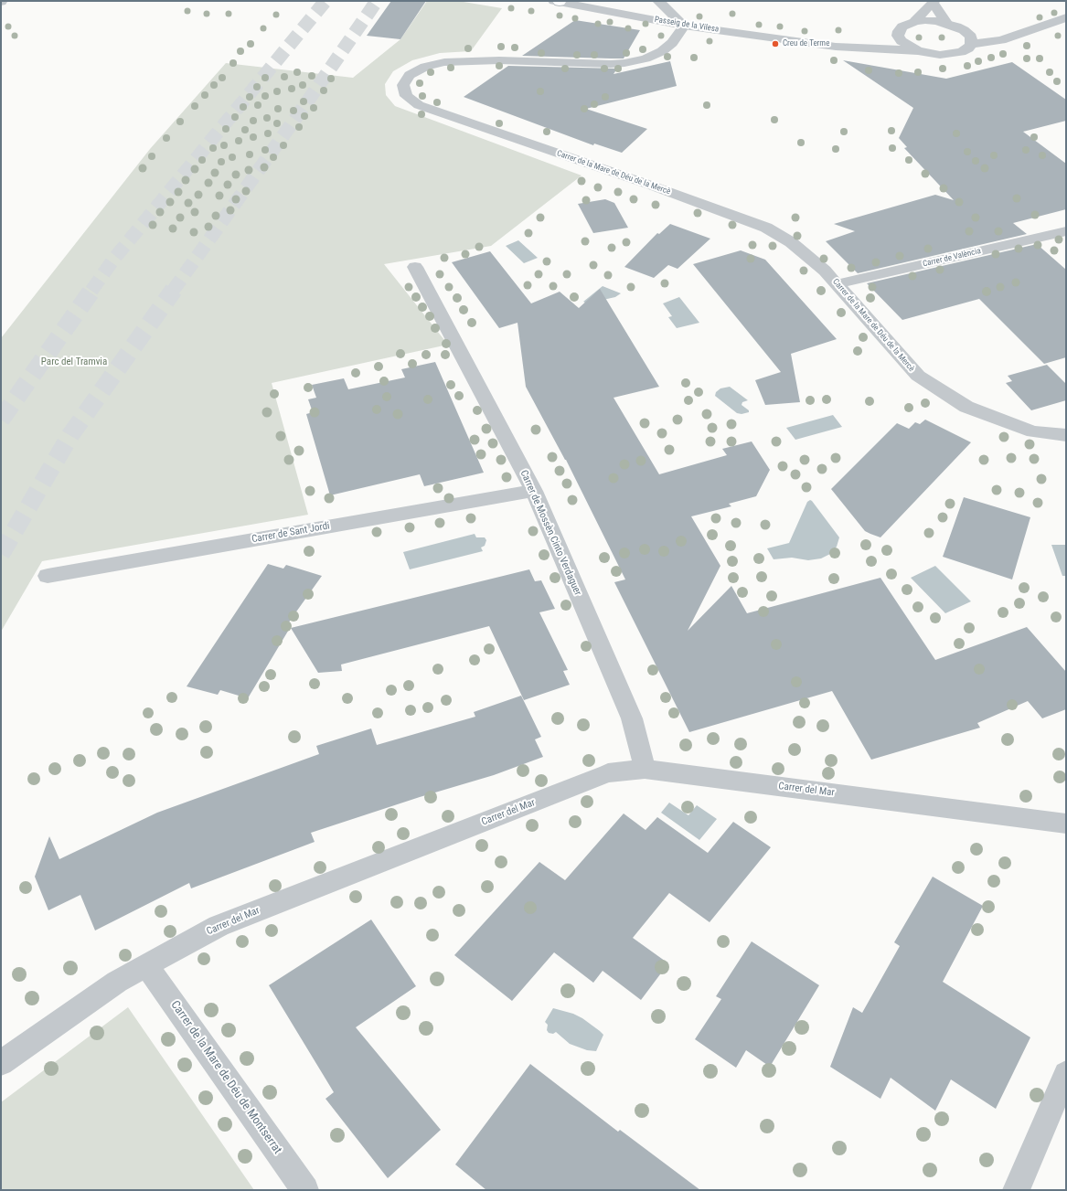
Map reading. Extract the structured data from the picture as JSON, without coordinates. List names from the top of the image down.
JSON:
{
  "streets": {
    "street": [
      "Passeig de la Vilesa",
      "Carrer de la Mare de Déu de la Mercè",
      "Carrer de València",
      "Carrer de Sant Jordi",
      "Carrer de Mossèn Cinto Verdaguer",
      "Carrer del Mar",
      "Carrer de la Mare de Déu de Montserrat"
    ]
  },
  "crossings": [
    ["Passeig de la Vilesa", "Carrer de la Mare de Déu de la Mercè"],
    ["Carrer de la Mare de Déu de la Mercè", "Carrer de València"],
    ["Carrer de Sant Jordi", "Carrer de Mossèn Cinto Verdaguer"],
    ["Carrer de Mossèn Cinto Verdaguer", "Carrer del Mar"],
    ["Carrer del Mar", "Carrer de la Mare de Déu de Montserrat"]
  ],
  "parks": ["Parc del Tramvia"],
  "places": ["Creu de Terme"]
}
